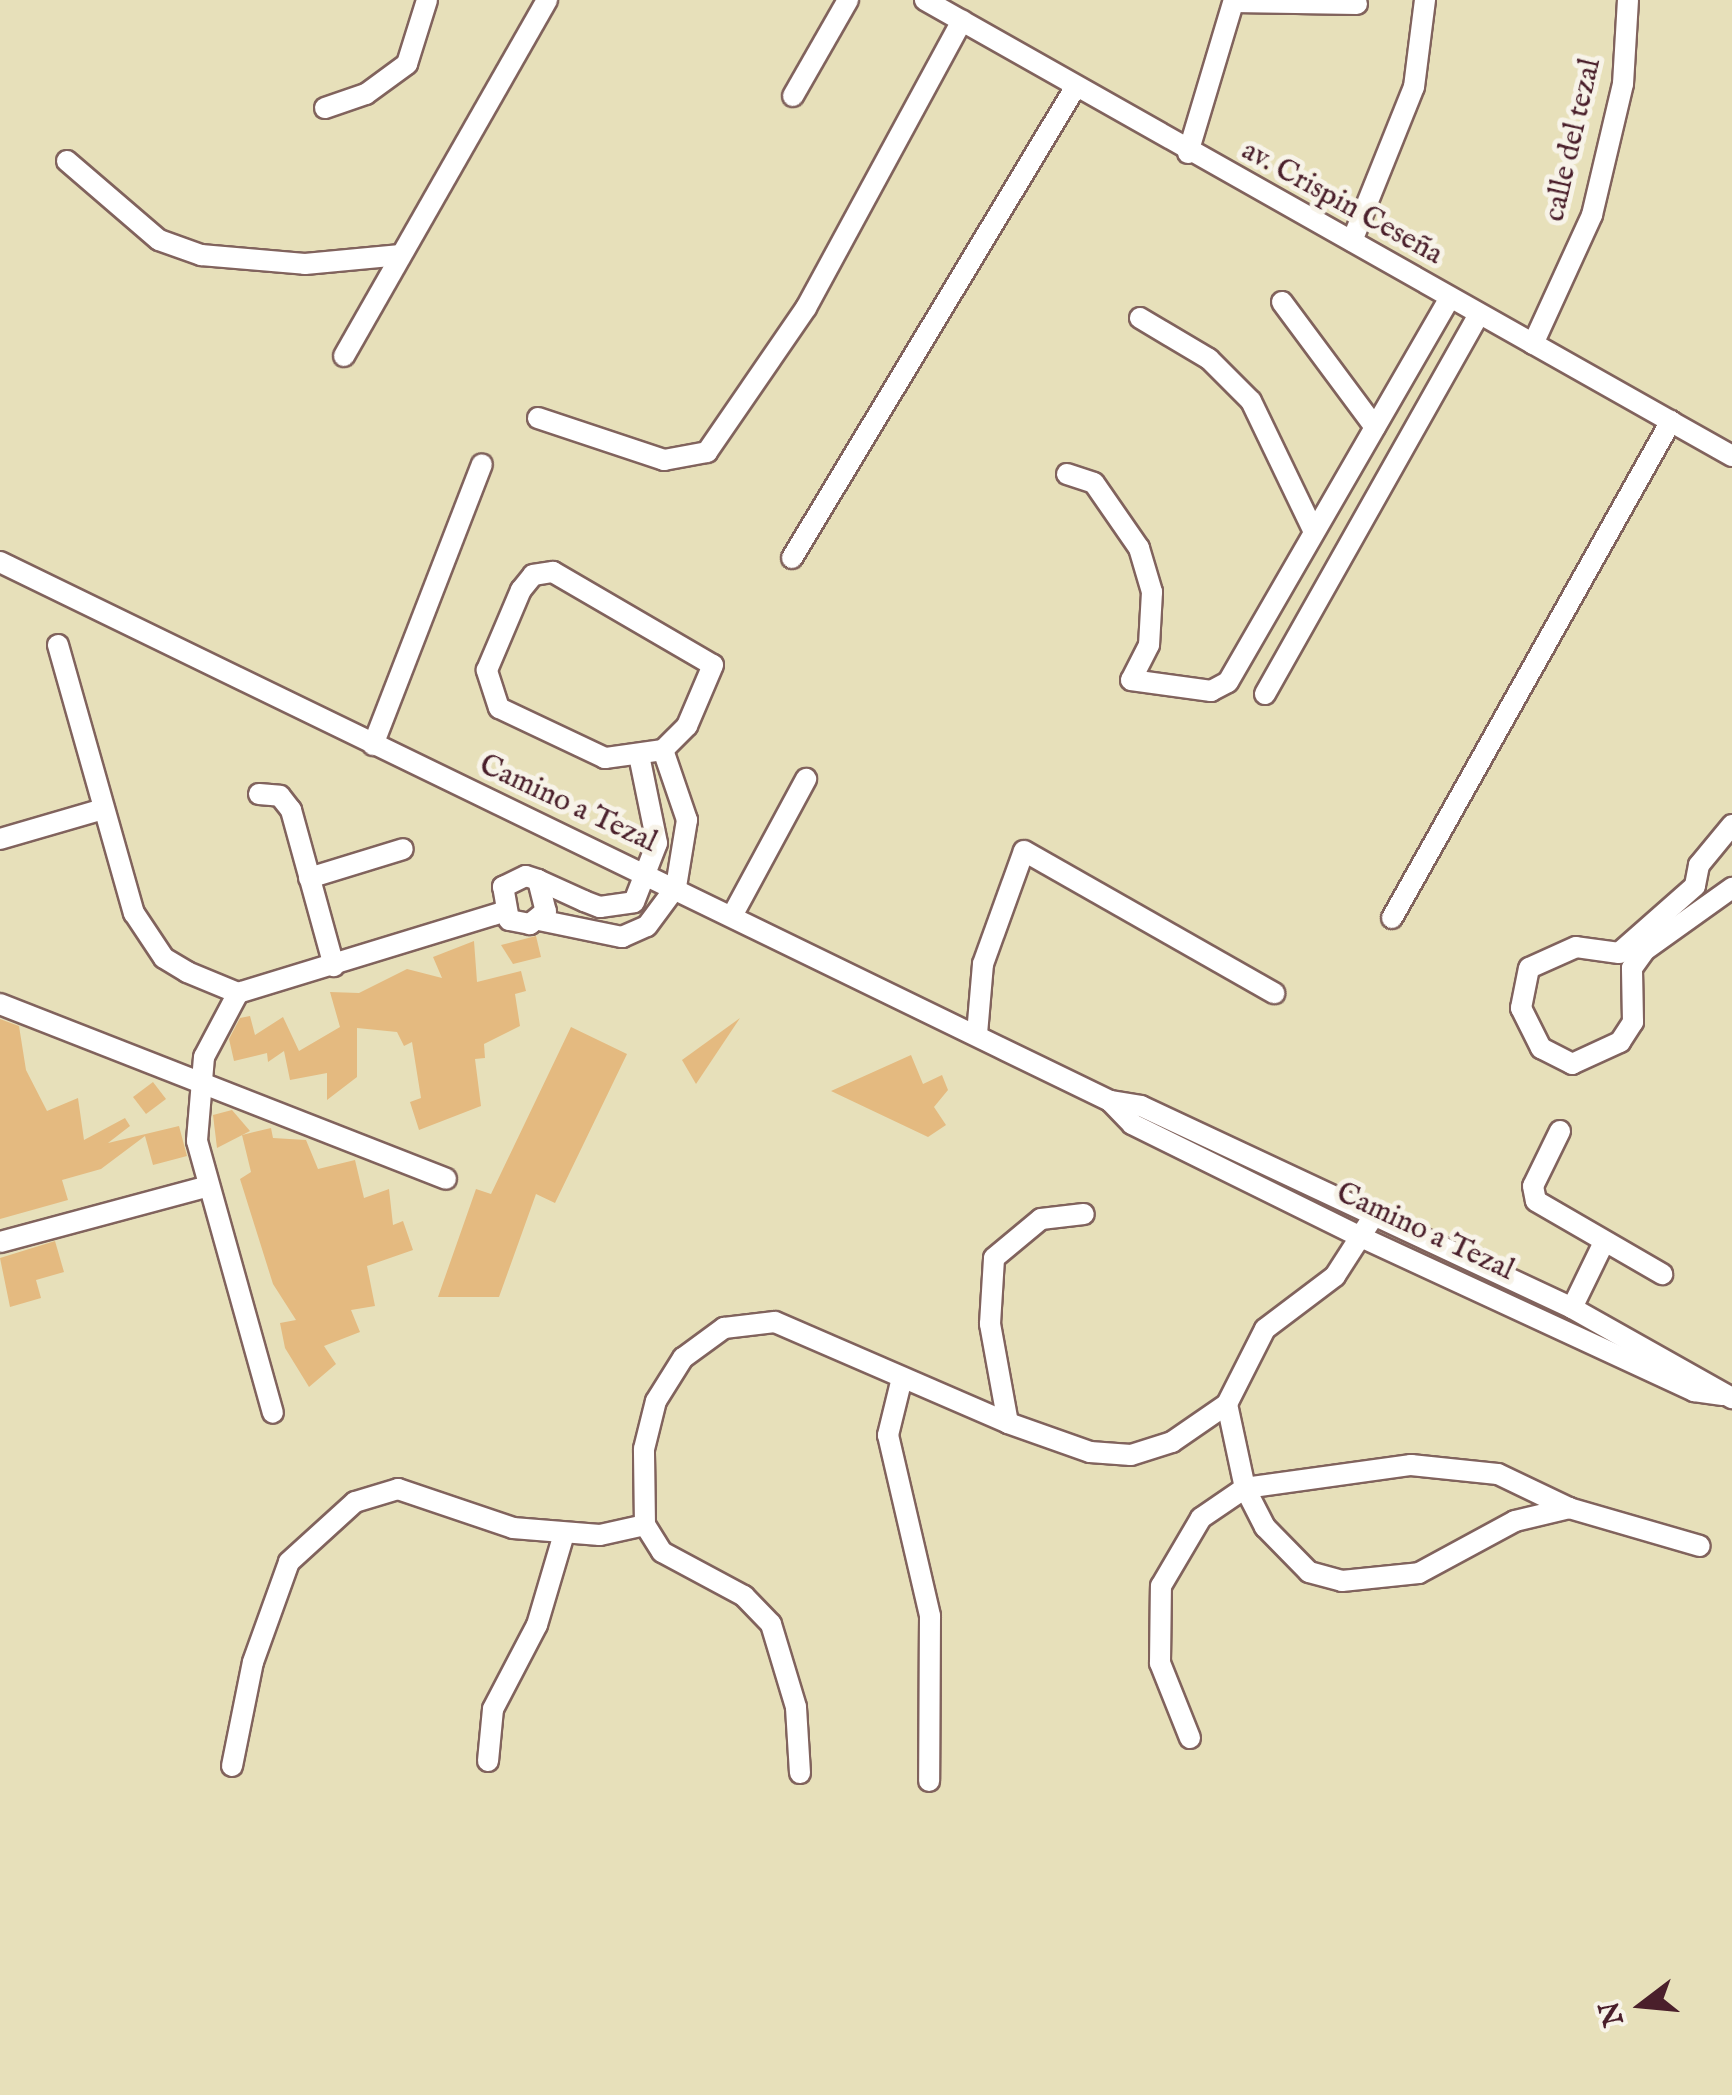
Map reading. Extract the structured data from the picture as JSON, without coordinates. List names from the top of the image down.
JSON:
{
  "streets": {
    "street": ["calle del tezal", "av. Crispin Ceseña", "Camino a Tezal"]
  },
  "crossings": [
    ["calle del tezal", "av. Crispin Ceseña"]
  ],
  "north": "left"
}
